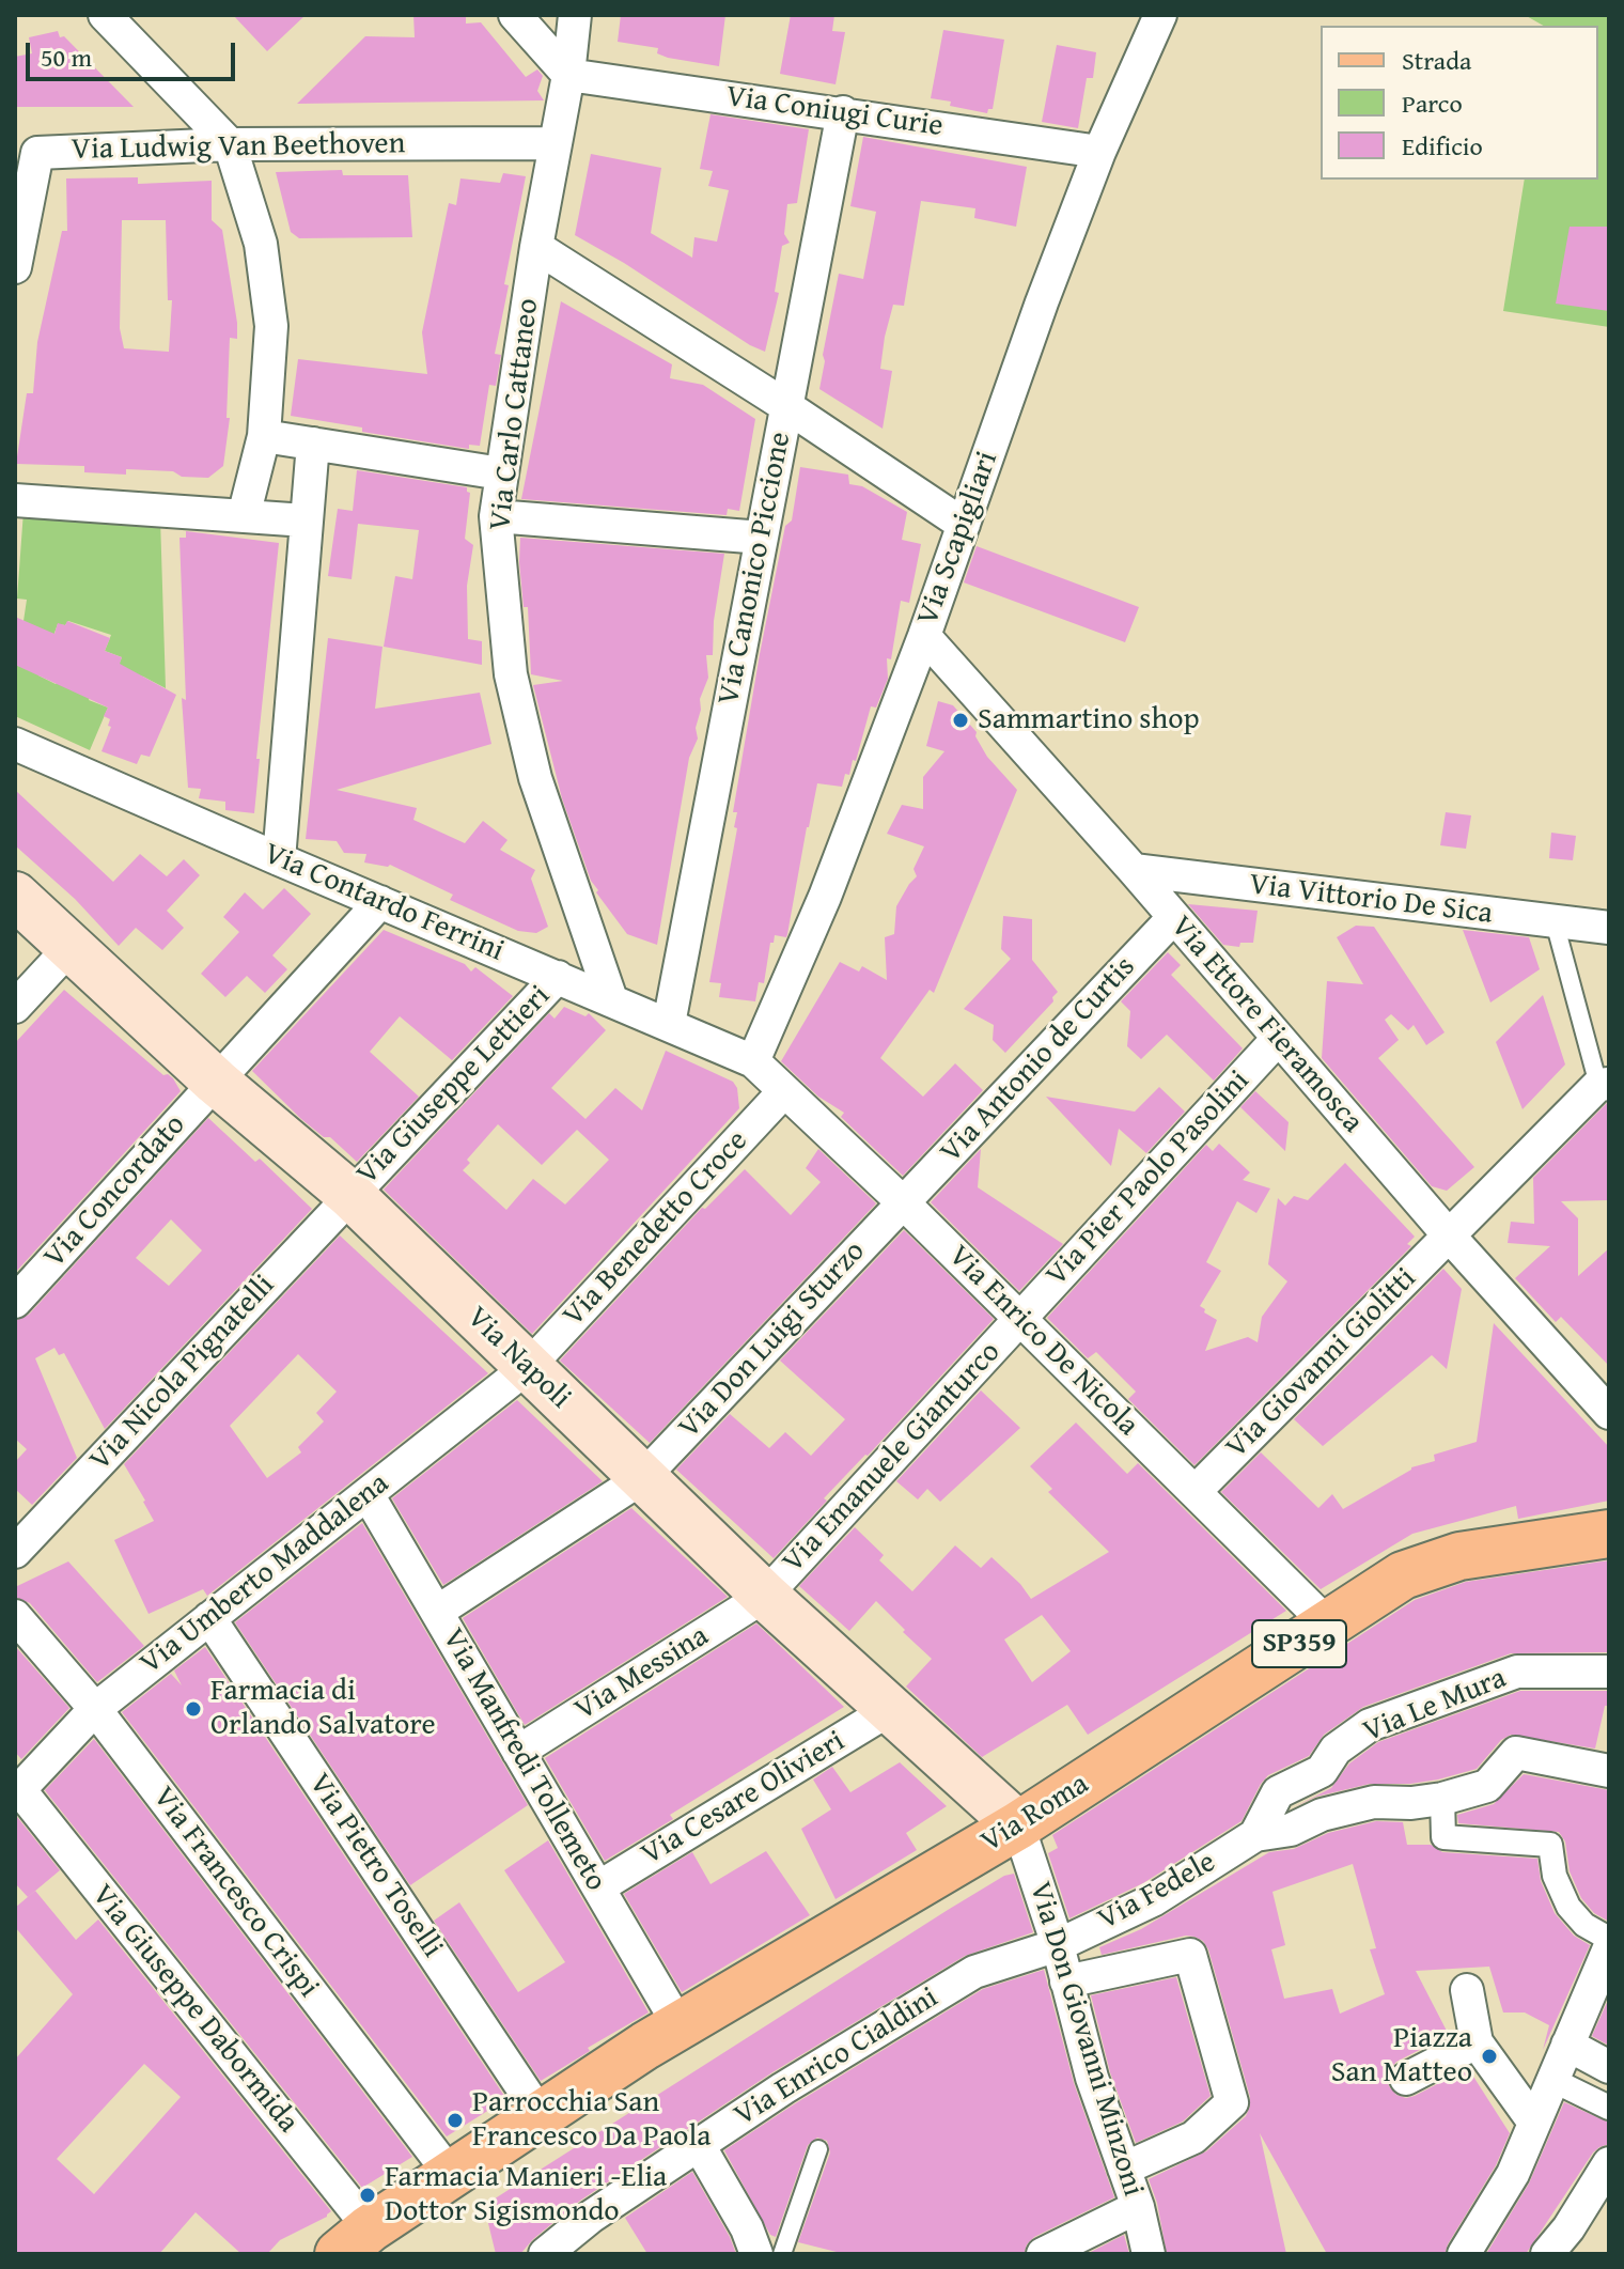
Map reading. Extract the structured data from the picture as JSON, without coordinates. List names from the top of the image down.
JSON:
{
  "streets": {
    "main road": ["Via Napoli", "SP359", "Via Roma"],
    "street": [
      "Via Coniugi Curie",
      "Via Ludwig Van Beethoven",
      "Via Carlo Cattaneo",
      "Via Scapigliari",
      "Via Canonico Piccione",
      "Via Vittorio De Sica",
      "Via Contardo Ferrini",
      "Via Ettore Fieramosca",
      "Via Antonio de Curtis",
      "Via Giuseppe Lettieri",
      "Via Pier Paolo Pasolini",
      "Via Concordato",
      "Via Benedetto Croce",
      "Via Don Luigi Sturzo",
      "Via Enrico De Nicola",
      "Via Giovanni Giolitti",
      "Via Nicola Pignatelli",
      "Via Emanuele Gianturco",
      "Via Umberto Maddalena",
      "Via Messina",
      "Via Le Mura",
      "Via Manfredi Tollemeto",
      "Via Cesare Olivieri",
      "Via Pietro Toselli",
      "Via Fedele",
      "Via Francesco Crispi",
      "Via Giuseppe Dabormida",
      "Via Don Giovanni Minzoni",
      "Via Enrico Cialdini"
    ]
  },
  "crossings": [
    ["Via Coniugi Curie", "Via Carlo Cattaneo"],
    ["Via Coniugi Curie", "Via Scapigliari"],
    ["Via Coniugi Curie", "Via Canonico Piccione"],
    ["Via Ludwig Van Beethoven", "Via Carlo Cattaneo"],
    ["Via Carlo Cattaneo", "Via Contardo Ferrini"],
    ["Via Scapigliari", "Via Contardo Ferrini"],
    ["Via Scapigliari", "Via Ettore Fieramosca"],
    ["Via Scapigliari", "Via Enrico De Nicola"],
    ["Via Canonico Piccione", "Via Contardo Ferrini"],
    ["Via Vittorio De Sica", "Via Ettore Fieramosca"],
    ["Via Contardo Ferrini", "Via Giuseppe Lettieri"],
    ["Via Contardo Ferrini", "Via Concordato"],
    ["Via Contardo Ferrini", "Via Enrico De Nicola"],
    ["Via Ettore Fieramosca", "Via Antonio de Curtis"],
    ["Via Ettore Fieramosca", "Via Pier Paolo Pasolini"],
    ["Via Ettore Fieramosca", "Via Giovanni Giolitti"],
    ["Via Antonio de Curtis", "Via Don Luigi Sturzo"],
    ["Via Antonio de Curtis", "Via Enrico De Nicola"],
    ["Via Giuseppe Lettieri", "Via Napoli"],
    ["Via Giuseppe Lettieri", "Via Nicola Pignatelli"],
    ["Via Pier Paolo Pasolini", "Via Enrico De Nicola"],
    ["Via Pier Paolo Pasolini", "Via Emanuele Gianturco"],
    ["Via Concordato", "Via Napoli"],
    ["Via Benedetto Croce", "Via Enrico De Nicola"],
    ["Via Benedetto Croce", "Via Napoli"],
    ["Via Benedetto Croce", "Via Umberto Maddalena"],
    ["Via Don Luigi Sturzo", "Via Enrico De Nicola"],
    ["Via Don Luigi Sturzo", "Via Napoli"],
    ["Via Don Luigi Sturzo", "Via Manfredi Tollemeto"],
    ["Via Enrico De Nicola", "Via Giovanni Giolitti"],
    ["Via Enrico De Nicola", "Via Emanuele Gianturco"],
    ["Via Enrico De Nicola", "Via Roma"],
    ["Via Napoli", "Via Nicola Pignatelli"],
    ["Via Napoli", "Via Emanuele Gianturco"],
    ["Via Napoli", "Via Umberto Maddalena"],
    ["Via Napoli", "Via Messina"],
    ["Via Napoli", "Via Cesare Olivieri"],
    ["Via Napoli", "Via Roma"],
    ["Via Napoli", "Via Don Giovanni Minzoni"],
    ["Via Emanuele Gianturco", "Via Messina"],
    ["Via Umberto Maddalena", "Via Manfredi Tollemeto"],
    ["Via Umberto Maddalena", "Via Pietro Toselli"],
    ["Via Umberto Maddalena", "Via Francesco Crispi"],
    ["Via Umberto Maddalena", "Via Giuseppe Dabormida"],
    ["SP359", "Via Roma"],
    ["SP359", "Via Francesco Crispi"],
    ["SP359", "Via Giuseppe Dabormida"],
    ["Via Messina", "Via Manfredi Tollemeto"],
    ["Via Le Mura", "Via Fedele"],
    ["Via Manfredi Tollemeto", "Via Cesare Olivieri"],
    ["Via Manfredi Tollemeto", "Via Roma"],
    ["Via Roma", "Via Pietro Toselli"],
    ["Via Roma", "Via Francesco Crispi"],
    ["Via Roma", "Via Don Giovanni Minzoni"],
    ["Via Fedele", "Via Don Giovanni Minzoni"],
    ["Via Fedele", "Via Enrico Cialdini"],
    ["Via Don Giovanni Minzoni", "Via Enrico Cialdini"]
  ],
  "places": [
    "Sammartino shop",
    "Farmacia di Orlando Salvatore",
    "Piazza San Matteo",
    "Parrocchia San Francesco Da Paola",
    "Farmacia Manieri -Elia Dottor Sigismondo"
  ],
  "legend": ["Strada", "Parco", "Edificio"],
  "scale_bar": "50 m"
}
